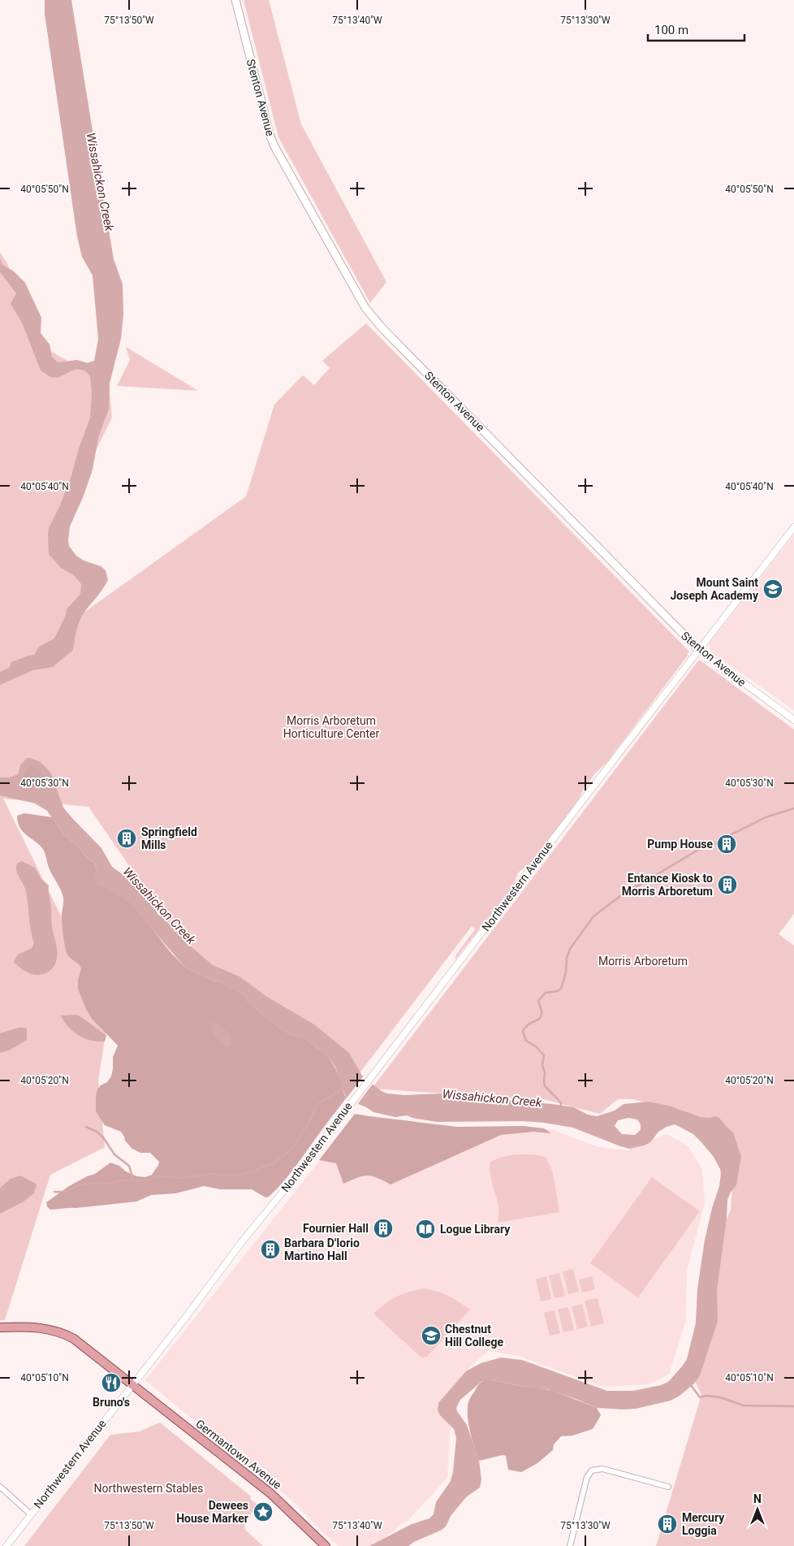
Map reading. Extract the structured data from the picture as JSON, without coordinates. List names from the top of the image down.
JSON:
{
  "streets": {
    "main road": ["Stenton Avenue", "Germantown Avenue"],
    "street": ["Northwestern Avenue"]
  },
  "crossings": [
    ["Stenton Avenue", "Northwestern Avenue"],
    ["Northwestern Avenue", "Germantown Avenue"]
  ],
  "water": ["Wissahickon Creek"],
  "parks": ["Morris Arboretum Horticulture Center", "Morris Arboretum", "Northwestern Stables"],
  "places": {
    "school or university": ["Mount Saint Joseph Academy", "Chestnut Hill College"],
    "building": [
      "Springfield Mills",
      "Pump House",
      "Entance Kiosk to Morris Arboretum",
      "Fournier Hall",
      "Barbara D'Iorio Martino Hall",
      "Mercury Loggia"
    ],
    "library": ["Logue Library"],
    "restaurant": ["Bruno's"],
    "place": ["Dewees House Marker"]
  },
  "scale_bar": "100 m",
  "north": "top",
  "coordinates": [
    "75°13'50\"W",
    "75°13'40\"W",
    "75°13'30\"W",
    "40°05'50\"N",
    "40°05'40\"N",
    "40°05'30\"N",
    "40°05'20\"N",
    "40°05'10\"N"
  ]
}
